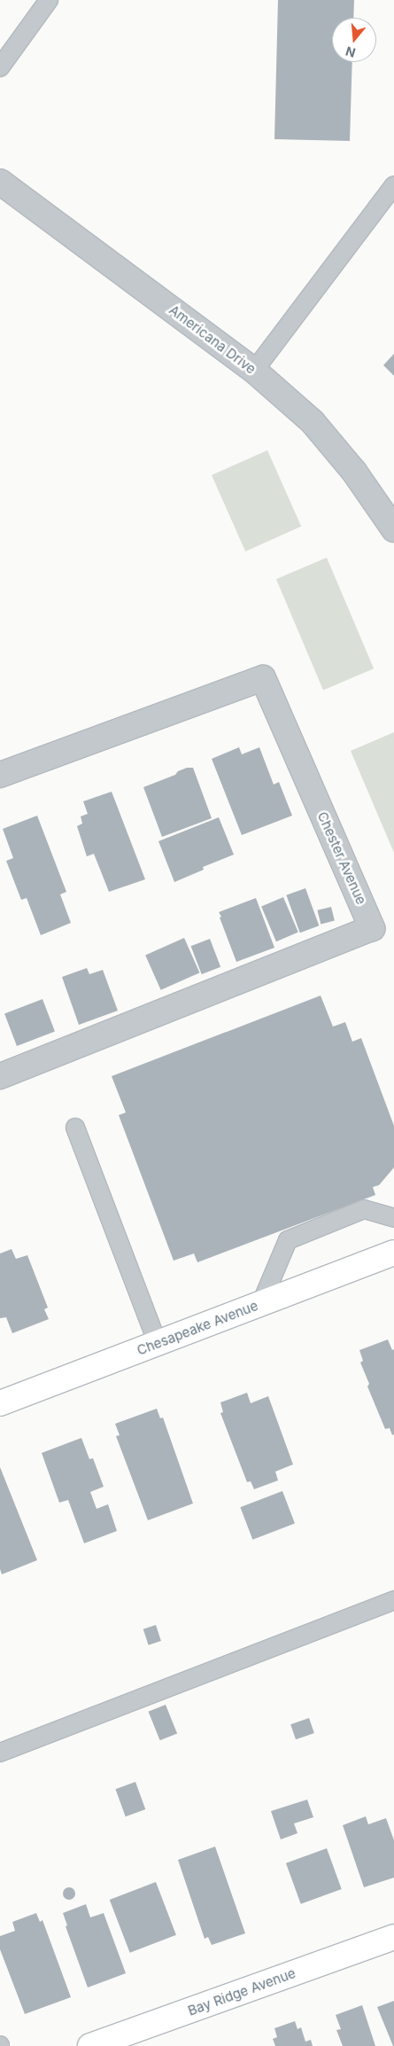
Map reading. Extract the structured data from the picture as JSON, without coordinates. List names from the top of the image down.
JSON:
{
  "streets": {
    "main road": ["Chesapeake Avenue", "Bay Ridge Avenue"],
    "street": ["Americana Drive", "Chester Avenue"]
  },
  "north": "bottom"
}
